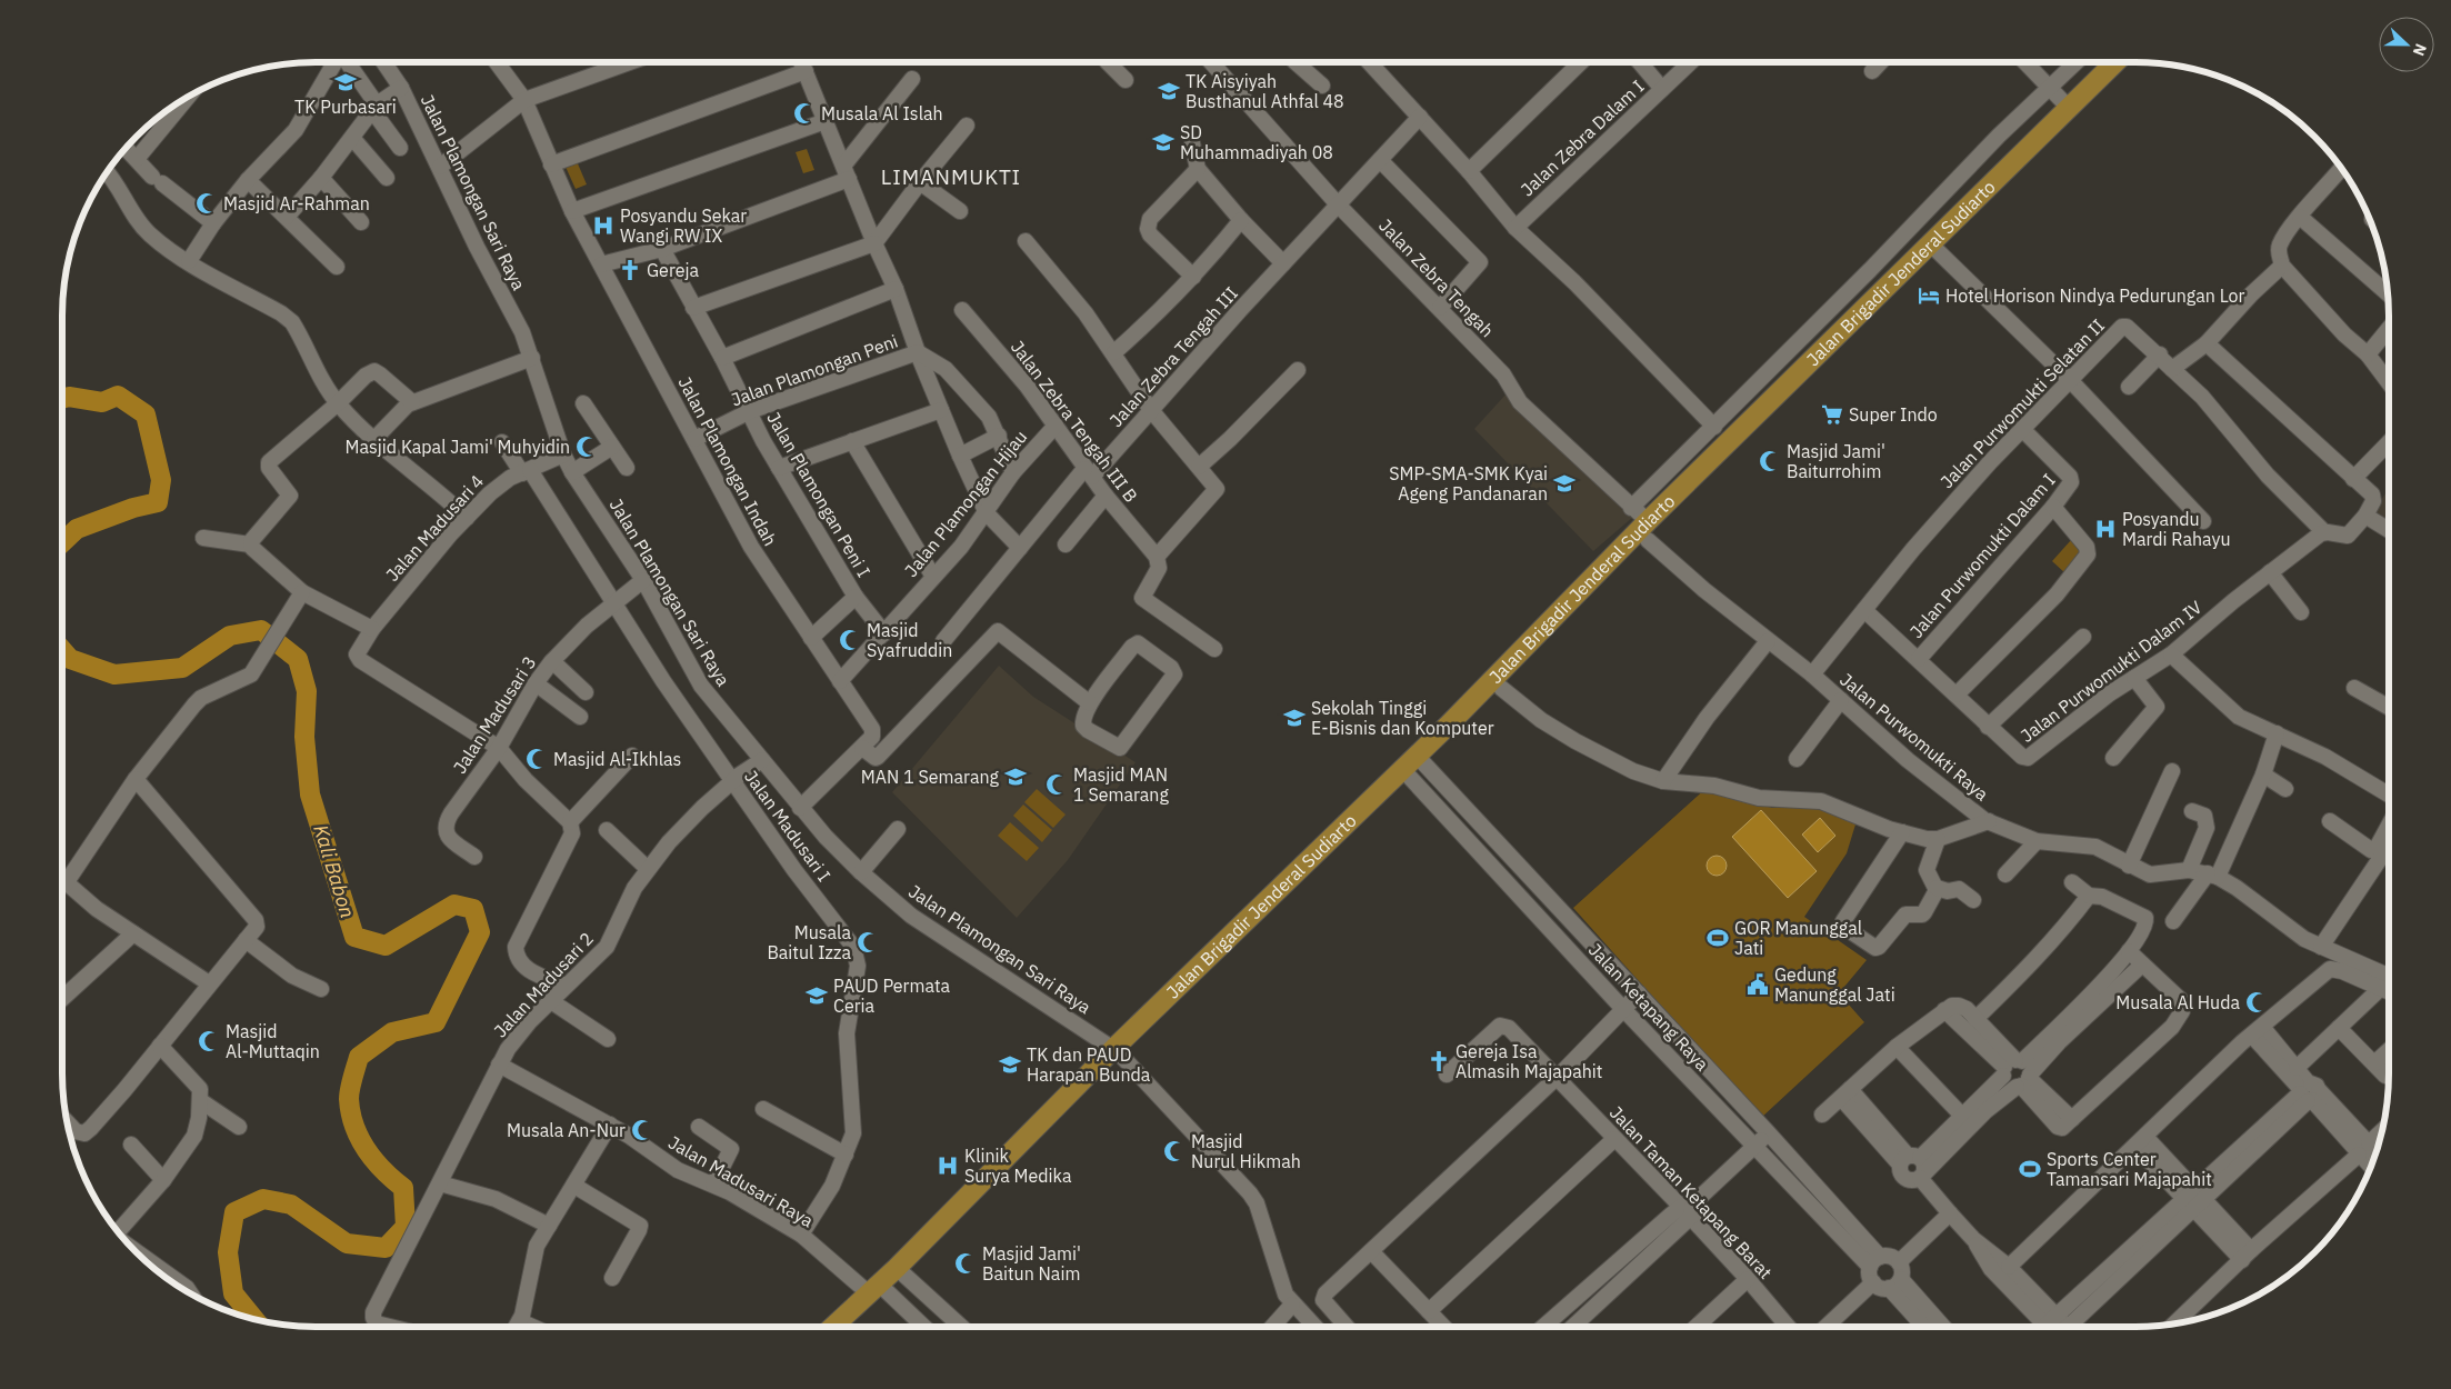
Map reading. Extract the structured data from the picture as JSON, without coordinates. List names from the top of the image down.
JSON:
{
  "streets": {
    "main road": ["Jalan Brigadir Jenderal Sudiarto"],
    "street": [
      "Jalan Zebra Dalam I",
      "Jalan Plamongan Sari Raya",
      "Jalan Zebra Tengah",
      "Jalan Zebra Tengah III",
      "Jalan Plamongan Peni",
      "Jalan Purwomukti Selatan II",
      "Jalan Zebra Tengah III B",
      "Jalan Plamongan Indah",
      "Jalan Plamongan Peni I",
      "Jalan Plamongan Hijau",
      "Jalan Madusari 4",
      "Jalan Purwomukti Dalam I",
      "Jalan Purwomukti Dalam IV",
      "Jalan Madusari 3",
      "Jalan Purwomukti Raya",
      "Jalan Madusari I",
      "Jalan Madusari 2",
      "Jalan Ketapang Raya",
      "Jalan Madusari Raya",
      "Jalan Taman Ketapang Barat"
    ]
  },
  "crossings": [
    ["Jalan Plamongan Sari Raya", "Jalan Brigadir Jenderal Sudiarto"],
    ["Jalan Plamongan Sari Raya", "Jalan Plamongan Indah"],
    ["Jalan Plamongan Sari Raya", "Jalan Madusari 4"],
    ["Jalan Plamongan Sari Raya", "Jalan Madusari 3"],
    ["Jalan Plamongan Sari Raya", "Jalan Madusari 2"],
    ["Jalan Brigadir Jenderal Sudiarto", "Jalan Zebra Tengah"],
    ["Jalan Brigadir Jenderal Sudiarto", "Jalan Purwomukti Raya"],
    ["Jalan Brigadir Jenderal Sudiarto", "Jalan Ketapang Raya"],
    ["Jalan Brigadir Jenderal Sudiarto", "Jalan Madusari Raya"],
    ["Jalan Zebra Tengah", "Jalan Zebra Tengah III"],
    ["Jalan Zebra Tengah", "Jalan Purwomukti Raya"],
    ["Jalan Zebra Tengah III", "Jalan Zebra Tengah III B"],
    ["Jalan Plamongan Peni", "Jalan Plamongan Indah"],
    ["Jalan Plamongan Peni", "Jalan Plamongan Peni I"],
    ["Jalan Purwomukti Selatan II", "Jalan Purwomukti Dalam I"],
    ["Jalan Purwomukti Selatan II", "Jalan Purwomukti Dalam IV"],
    ["Jalan Purwomukti Selatan II", "Jalan Purwomukti Raya"],
    ["Jalan Zebra Tengah III B", "Jalan Plamongan Hijau"],
    ["Jalan Plamongan Indah", "Jalan Plamongan Peni I"],
    ["Jalan Plamongan Indah", "Jalan Plamongan Hijau"],
    ["Jalan Plamongan Peni I", "Jalan Plamongan Hijau"],
    ["Jalan Madusari 4", "Jalan Madusari 3"],
    ["Jalan Madusari 4", "Jalan Madusari I"],
    ["Jalan Madusari 3", "Jalan Madusari I"],
    ["Jalan Madusari I", "Jalan Madusari 2"],
    ["Jalan Madusari I", "Jalan Madusari Raya"],
    ["Jalan Madusari 2", "Jalan Madusari Raya"]
  ],
  "districts": ["LIMANMUKTI"],
  "water": ["Kali Babon"],
  "places": {
    "school or university": [
      "TK Purbasari",
      "TK Aisyiyah Busthanul Athfal 48",
      "SD Muhammadiyah 08",
      "SMP-SMA-SMK Kyai Ageng Pandanaran",
      "Sekolah Tinggi E-Bisnis dan Komputer",
      "MAN 1 Semarang",
      "PAUD Permata Ceria",
      "TK dan PAUD Harapan Bunda"
    ],
    "mosque": [
      "Musala Al Islah",
      "Masjid Ar-Rahman",
      "Masjid Kapal Jami' Muhyidin",
      "Masjid Jami' Baiturrohim",
      "Masjid Syafruddin",
      "Masjid Al-Ikhlas",
      "Masjid MAN 1 Semarang",
      "Musala Baitul Izza",
      "Musala Al Huda",
      "Masjid Al-Muttaqin",
      "Musala An-Nur",
      "Masjid Nurul Hikmah",
      "Masjid Jami' Baitun Naim"
    ],
    "hospital": ["Posyandu Sekar Wangi RW IX", "Posyandu Mardi Rahayu", "Klinik Surya Medika"],
    "church": ["Gereja", "Gereja Isa Almasih Majapahit"],
    "hotel": ["Hotel Horison Nindya Pedurungan Lor"],
    "supermarket": ["Super Indo"],
    "sports": ["GOR Manunggal Jati", "Sports Center Tamansari Majapahit"],
    "public building": ["Gedung Manunggal Jati"]
  },
  "north": "right"
}
